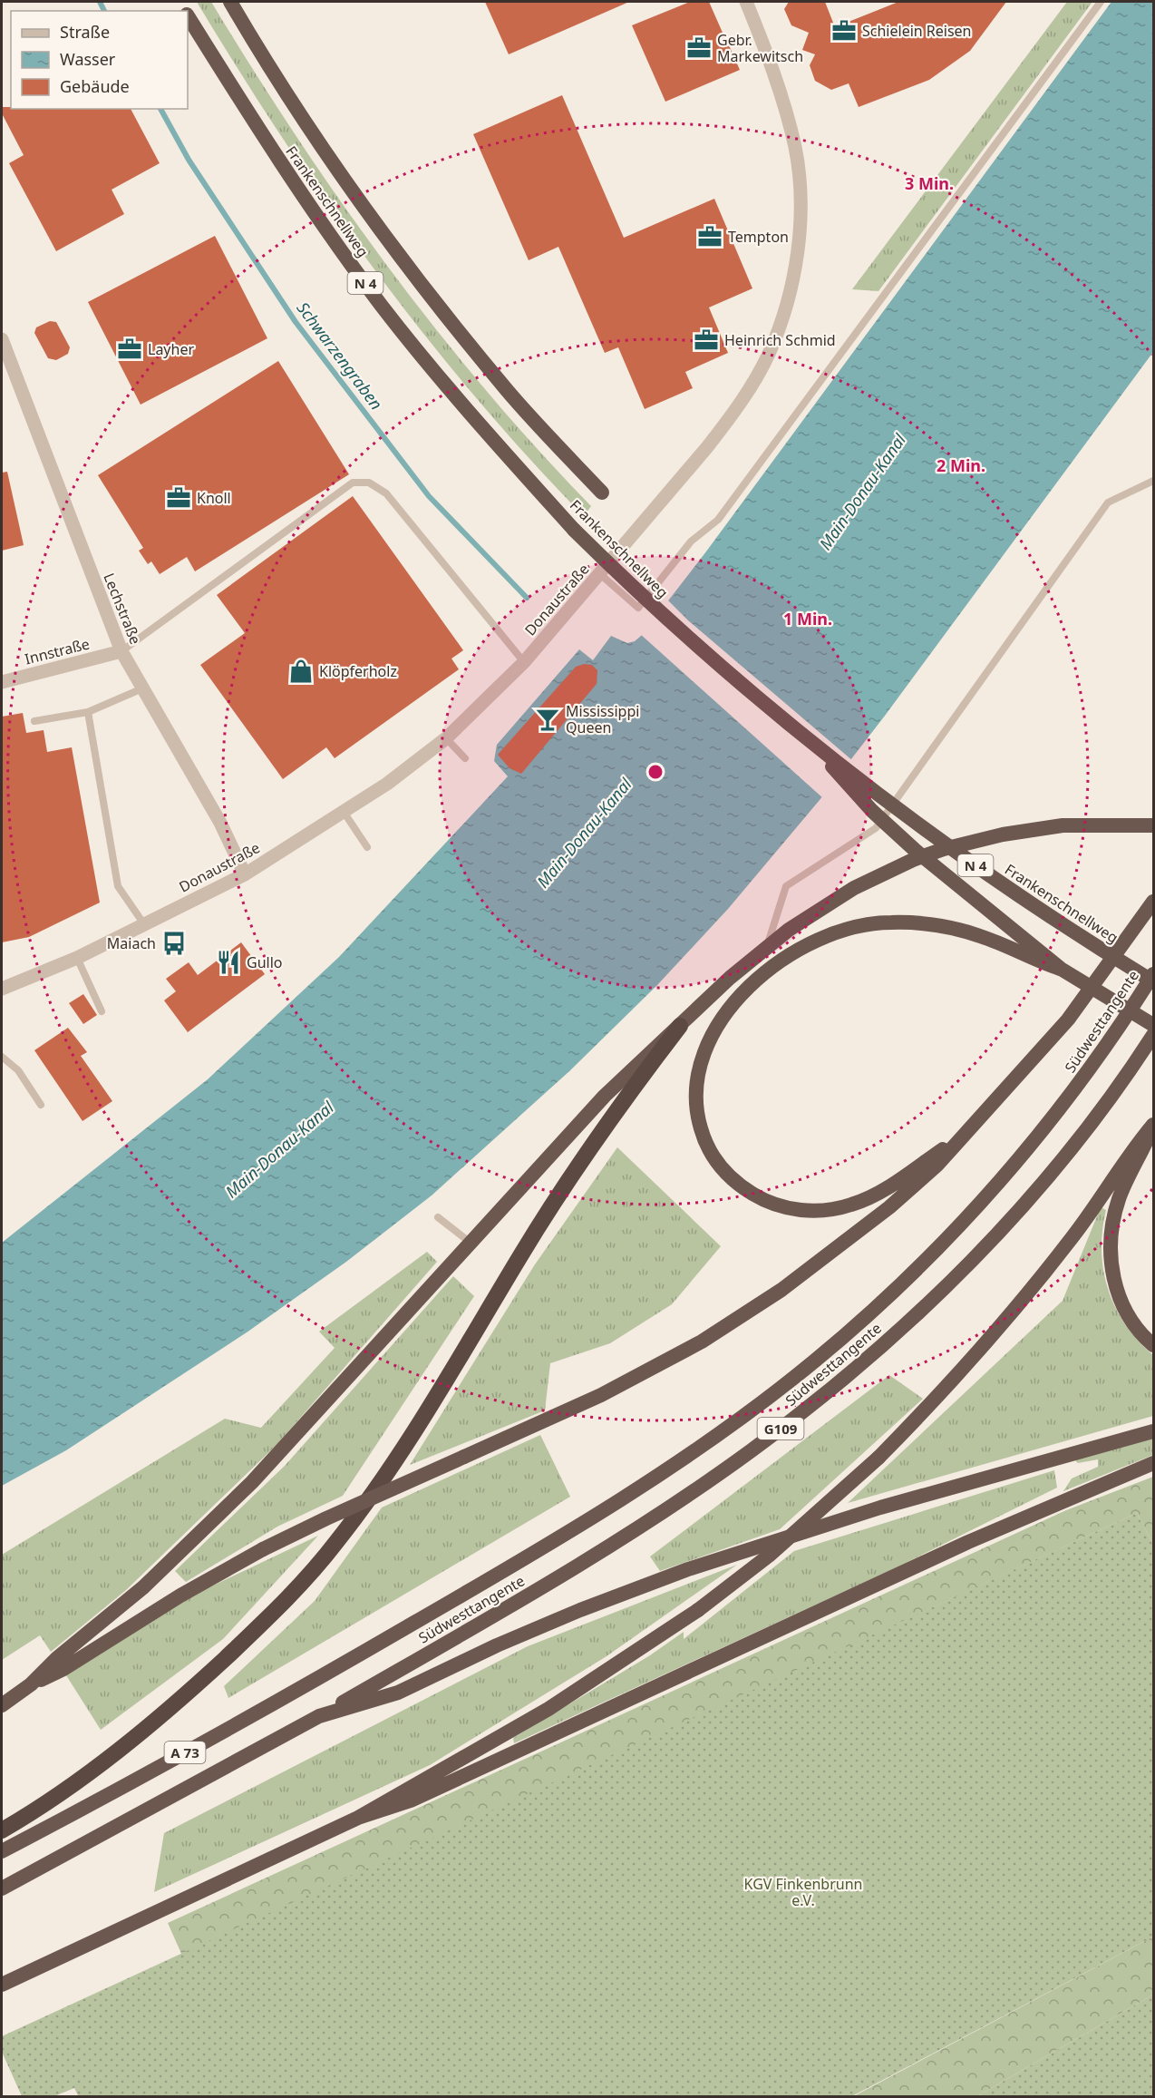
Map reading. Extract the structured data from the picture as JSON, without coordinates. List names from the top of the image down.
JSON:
{
  "streets": {
    "highway": [
      "Frankenschnellweg",
      "N 4",
      "Südwesttangente",
      "G109",
      "A 73"
    ],
    "street": ["Donaustraße", "Lechstraße", "Innstraße"]
  },
  "crossings": [
    ["Donaustraße", "Lechstraße"],
    ["Lechstraße", "Innstraße"],
    ["Südwesttangente", "A 73"]
  ],
  "water": ["Schwarzengraben", "Main-Donau-Kanal"],
  "parks": ["KGV Finkenbrunn e.V."],
  "places": {
    "office": [
      "Schielein Reisen",
      "Gebr. Markewitsch",
      "Tempton",
      "Heinrich Schmid",
      "Layher",
      "Knoll"
    ],
    "shop": ["Klöpferholz"],
    "bar": ["Mississippi Queen"],
    "bus stop": ["Maiach"],
    "restaurant": ["Gullo"]
  },
  "legend": ["Straße", "Wasser", "Gebäude"],
  "rings": ["3 Min.", "2 Min.", "1 Min."]
}
